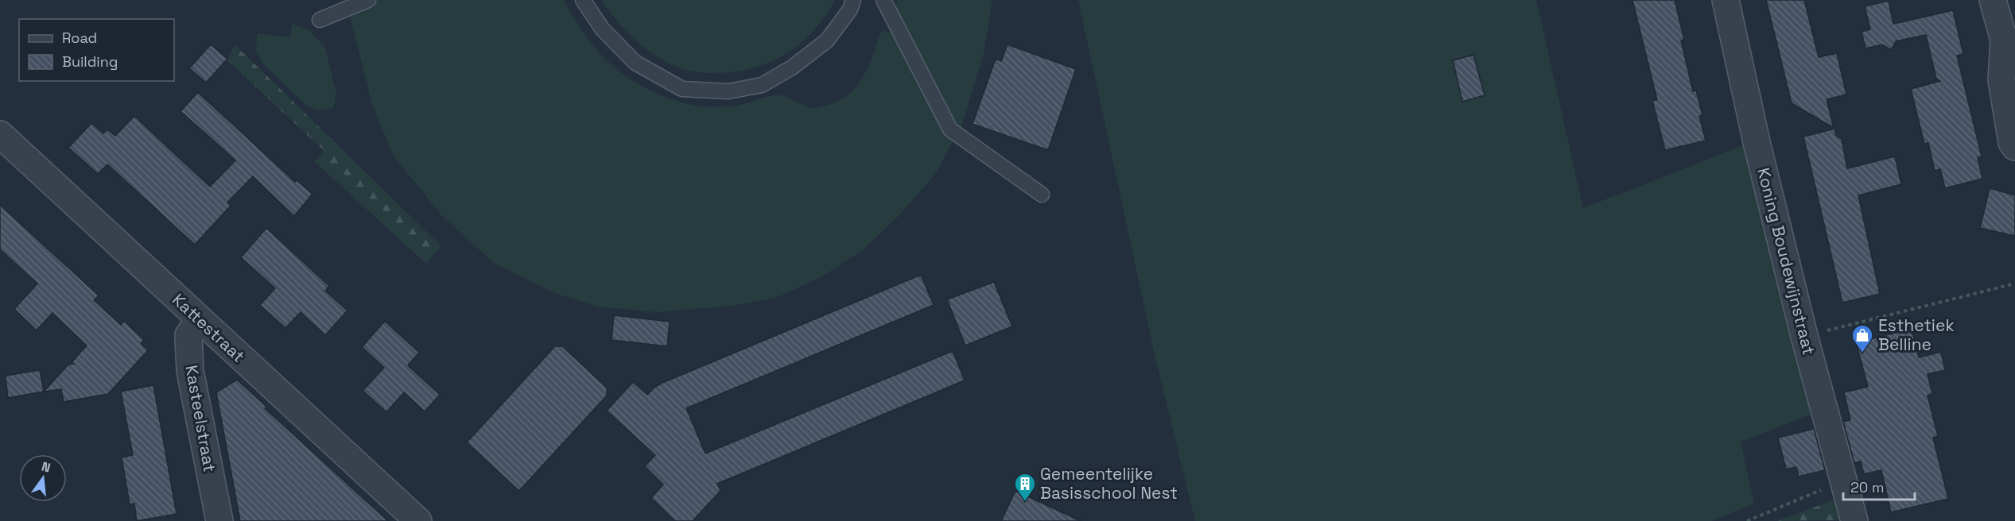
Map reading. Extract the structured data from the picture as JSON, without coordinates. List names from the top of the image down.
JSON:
{
  "streets": {
    "street": ["Koning Boudewijnstraat", "Kattestraat", "Kasteelstraat"]
  },
  "crossings": [
    ["Kattestraat", "Kasteelstraat"]
  ],
  "places": {
    "shop": ["Esthetiek Belline"],
    "building": ["Gemeentelijke Basisschool Nest"]
  },
  "legend": ["Road", "Building"],
  "scale_bar": "20 m",
  "north": "top"
}
